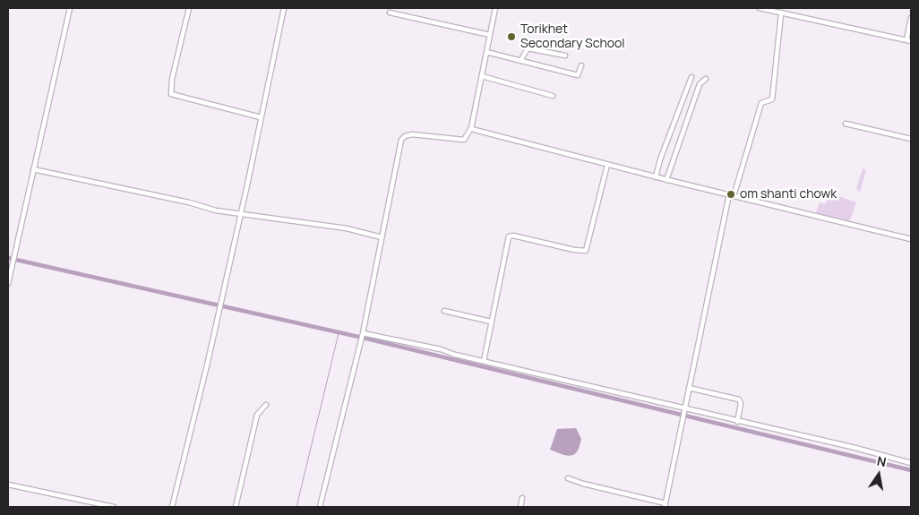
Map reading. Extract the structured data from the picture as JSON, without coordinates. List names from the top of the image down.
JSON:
{
  "places": ["Torikhet Secondary School", "om shanti chowk"],
  "north": "top"
}
